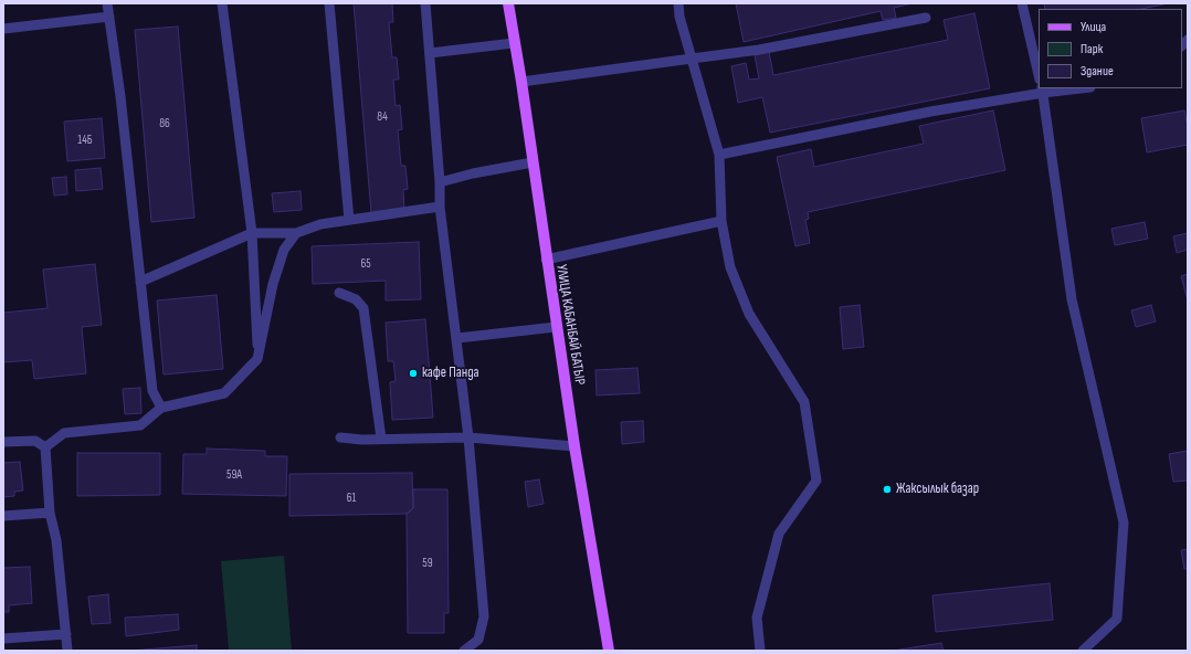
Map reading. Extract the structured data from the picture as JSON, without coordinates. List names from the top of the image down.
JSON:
{
  "streets": {
    "main road": ["УЛИЦА КАБАНБАЙ БАТЫР"]
  },
  "places": ["кафе Панда", "Жаксылык базар"],
  "house_numbers": [
    "84",
    "86",
    "14Б",
    "65",
    "59А",
    "61",
    "59"
  ],
  "legend": ["Улица", "Парк", "Здание"]
}
